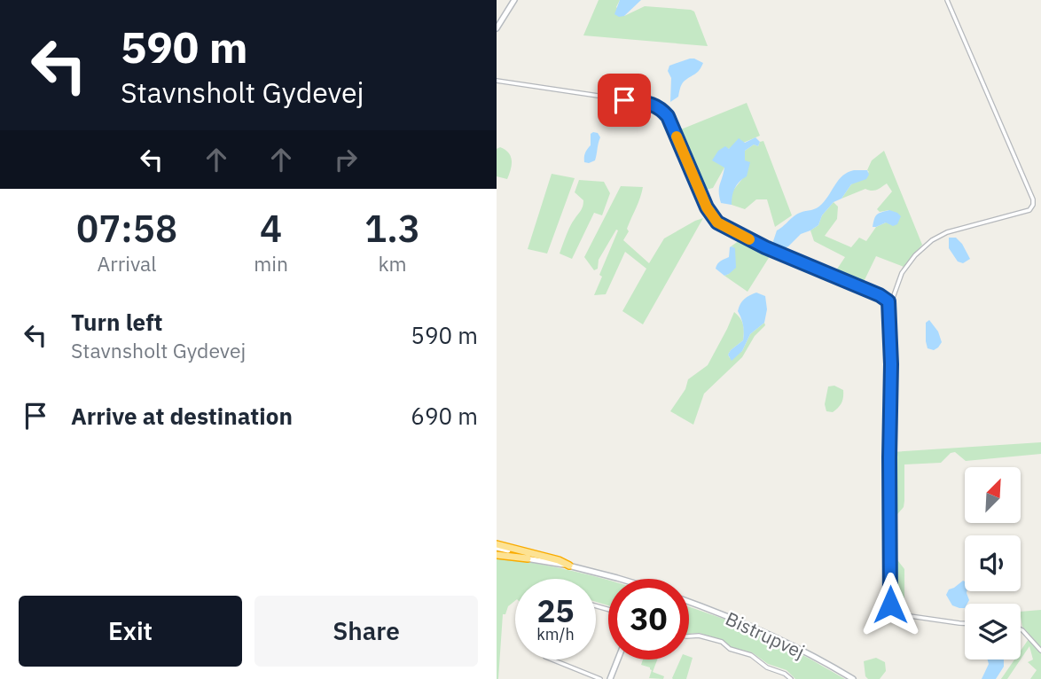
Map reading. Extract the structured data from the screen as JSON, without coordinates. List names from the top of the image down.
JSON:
{
  "streets": {
    "main road": ["Bistrupvej"]
  },
  "north": "top right",
  "page": {
    "turn": ["590 m", "Stavnsholt Gydevej"],
    "eta": [
      "07:58",
      "Arrival",
      "4",
      "min",
      "1.3",
      "km"
    ],
    "list": [
      {
        "name": "Turn left",
        "note": "Stavnsholt Gydevej",
        "value": "590 m"
      },
      {
        "name": "Arrive at destination",
        "value": "690 m"
      }
    ],
    "speed": "25 km/h",
    "limit": "30",
    "buttons": ["Exit", "Share"]
  }
}
